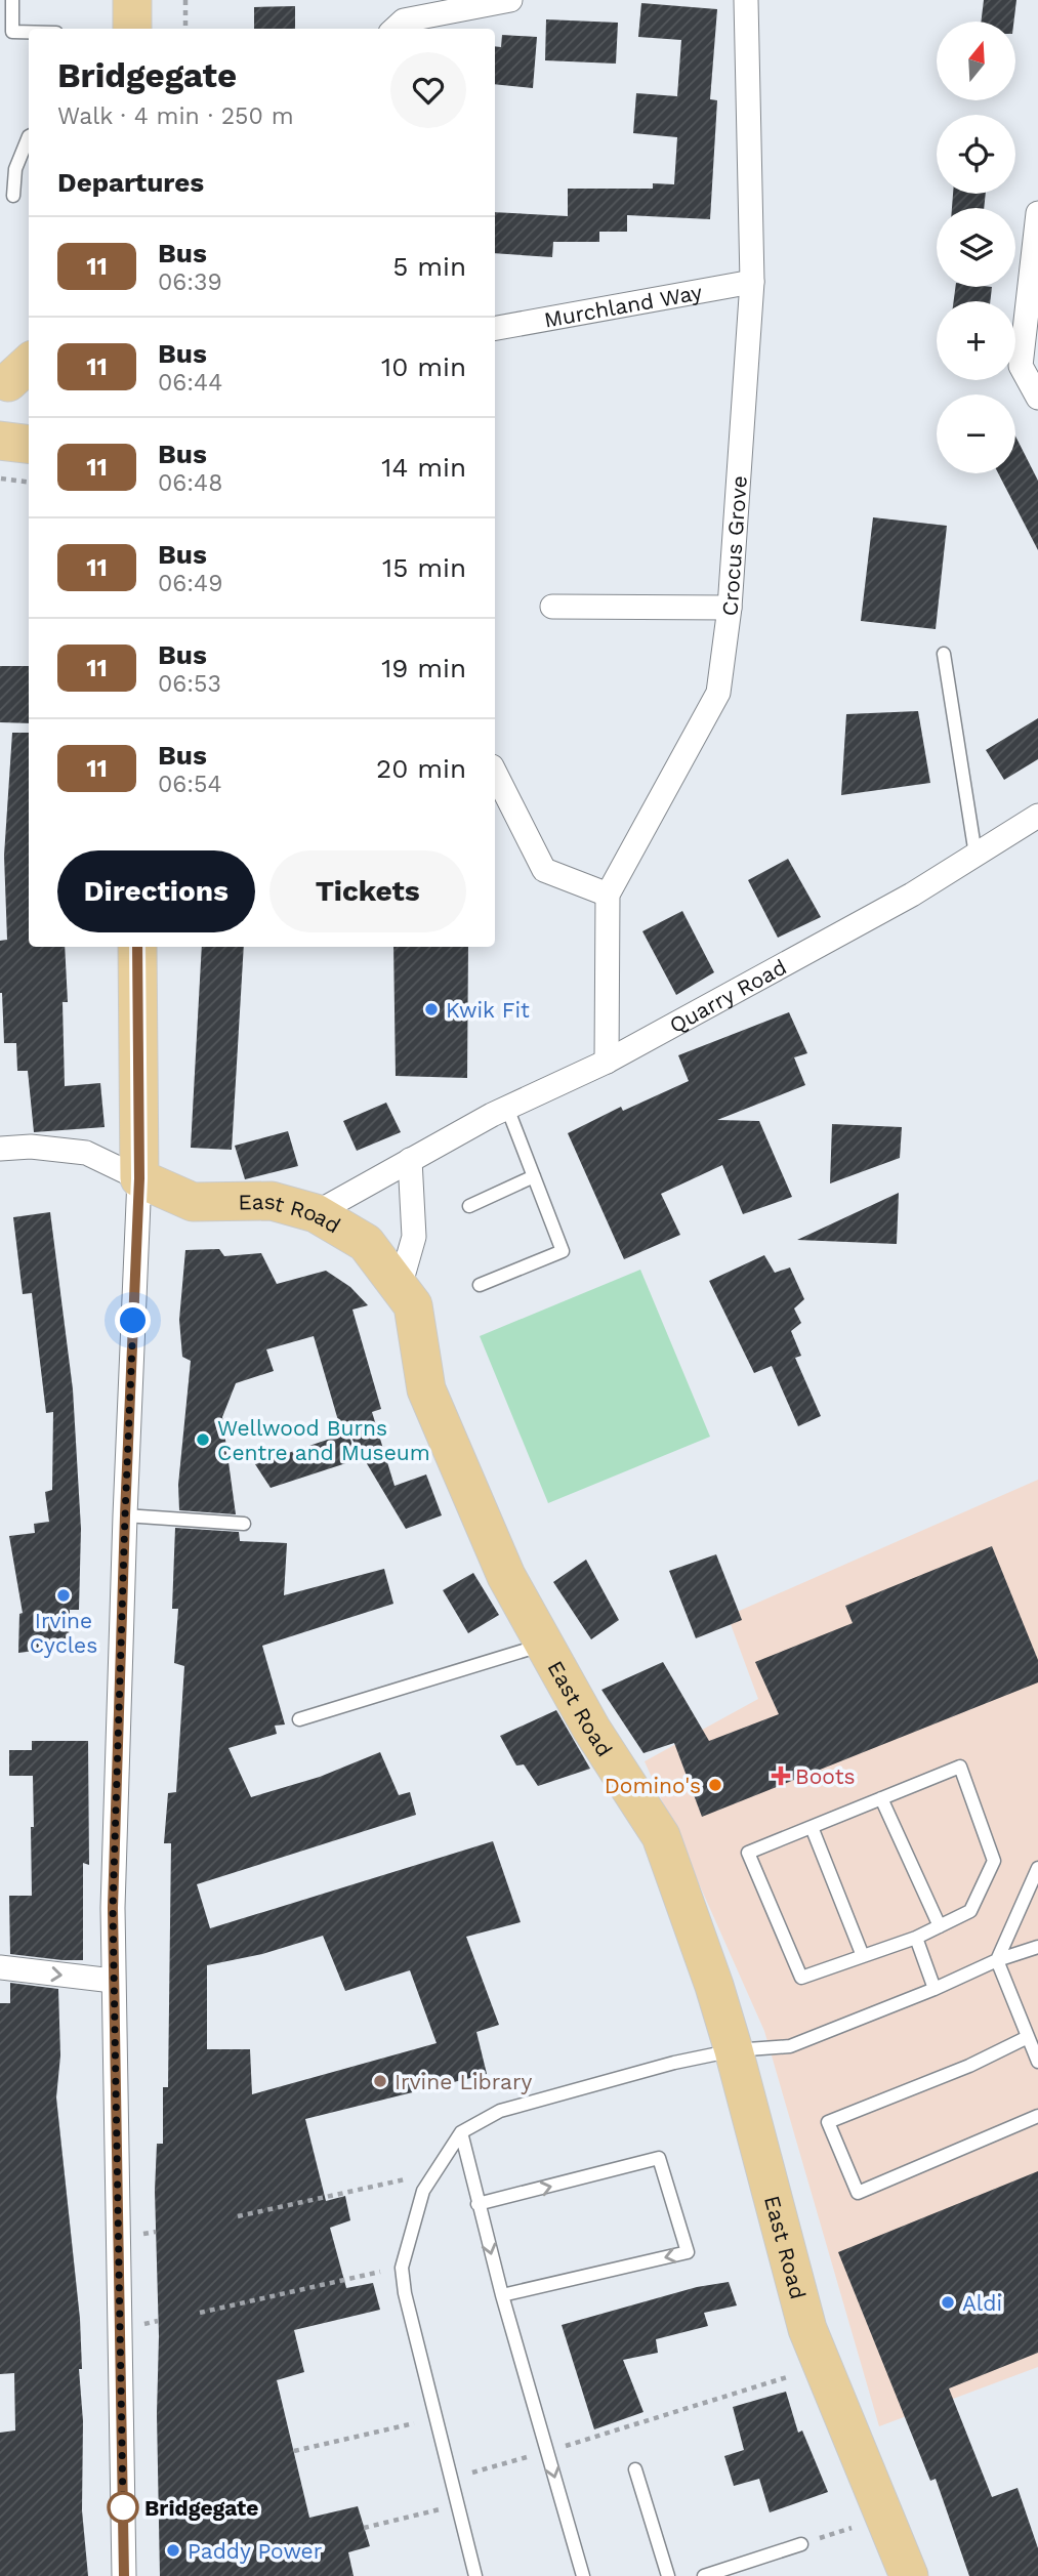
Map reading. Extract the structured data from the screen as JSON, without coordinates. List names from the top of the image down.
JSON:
{
  "streets": {
    "main road": ["East Road"],
    "street": ["Murchland Way", "Crocus Grove", "Quarry Road"]
  },
  "crossings": [
    ["Murchland Way", "Crocus Grove"],
    ["Crocus Grove", "Quarry Road"],
    ["Quarry Road", "East Road"]
  ],
  "places": {
    "other": [
      "Kwik Fit",
      "Wellwood Burns Centre and Museum",
      "Irvine Cycles",
      "Domino's",
      "Irvine Library",
      "Aldi",
      "Bridgegate",
      "Paddy Power"
    ],
    "health": ["Boots"]
  },
  "lines": ["bus line 11"],
  "north": "top",
  "page": {
    "map_buttons": ["+", "−"],
    "heading": [
      ["Bridgegate", "Walk · 4 min · 250 m"],
      "Departures"
    ],
    "list": [
      {
        "mark": "11",
        "name": "Bus",
        "note": "06:39",
        "value": "5 min"
      },
      {
        "mark": "11",
        "name": "Bus",
        "note": "06:44",
        "value": "10 min"
      },
      {
        "mark": "11",
        "name": "Bus",
        "note": "06:48",
        "value": "14 min"
      },
      {
        "mark": "11",
        "name": "Bus",
        "note": "06:49",
        "value": "15 min"
      },
      {
        "mark": "11",
        "name": "Bus",
        "note": "06:53",
        "value": "19 min"
      },
      {
        "mark": "11",
        "name": "Bus",
        "note": "06:54",
        "value": "20 min"
      }
    ],
    "buttons": ["Directions", "Tickets"]
  }
}
